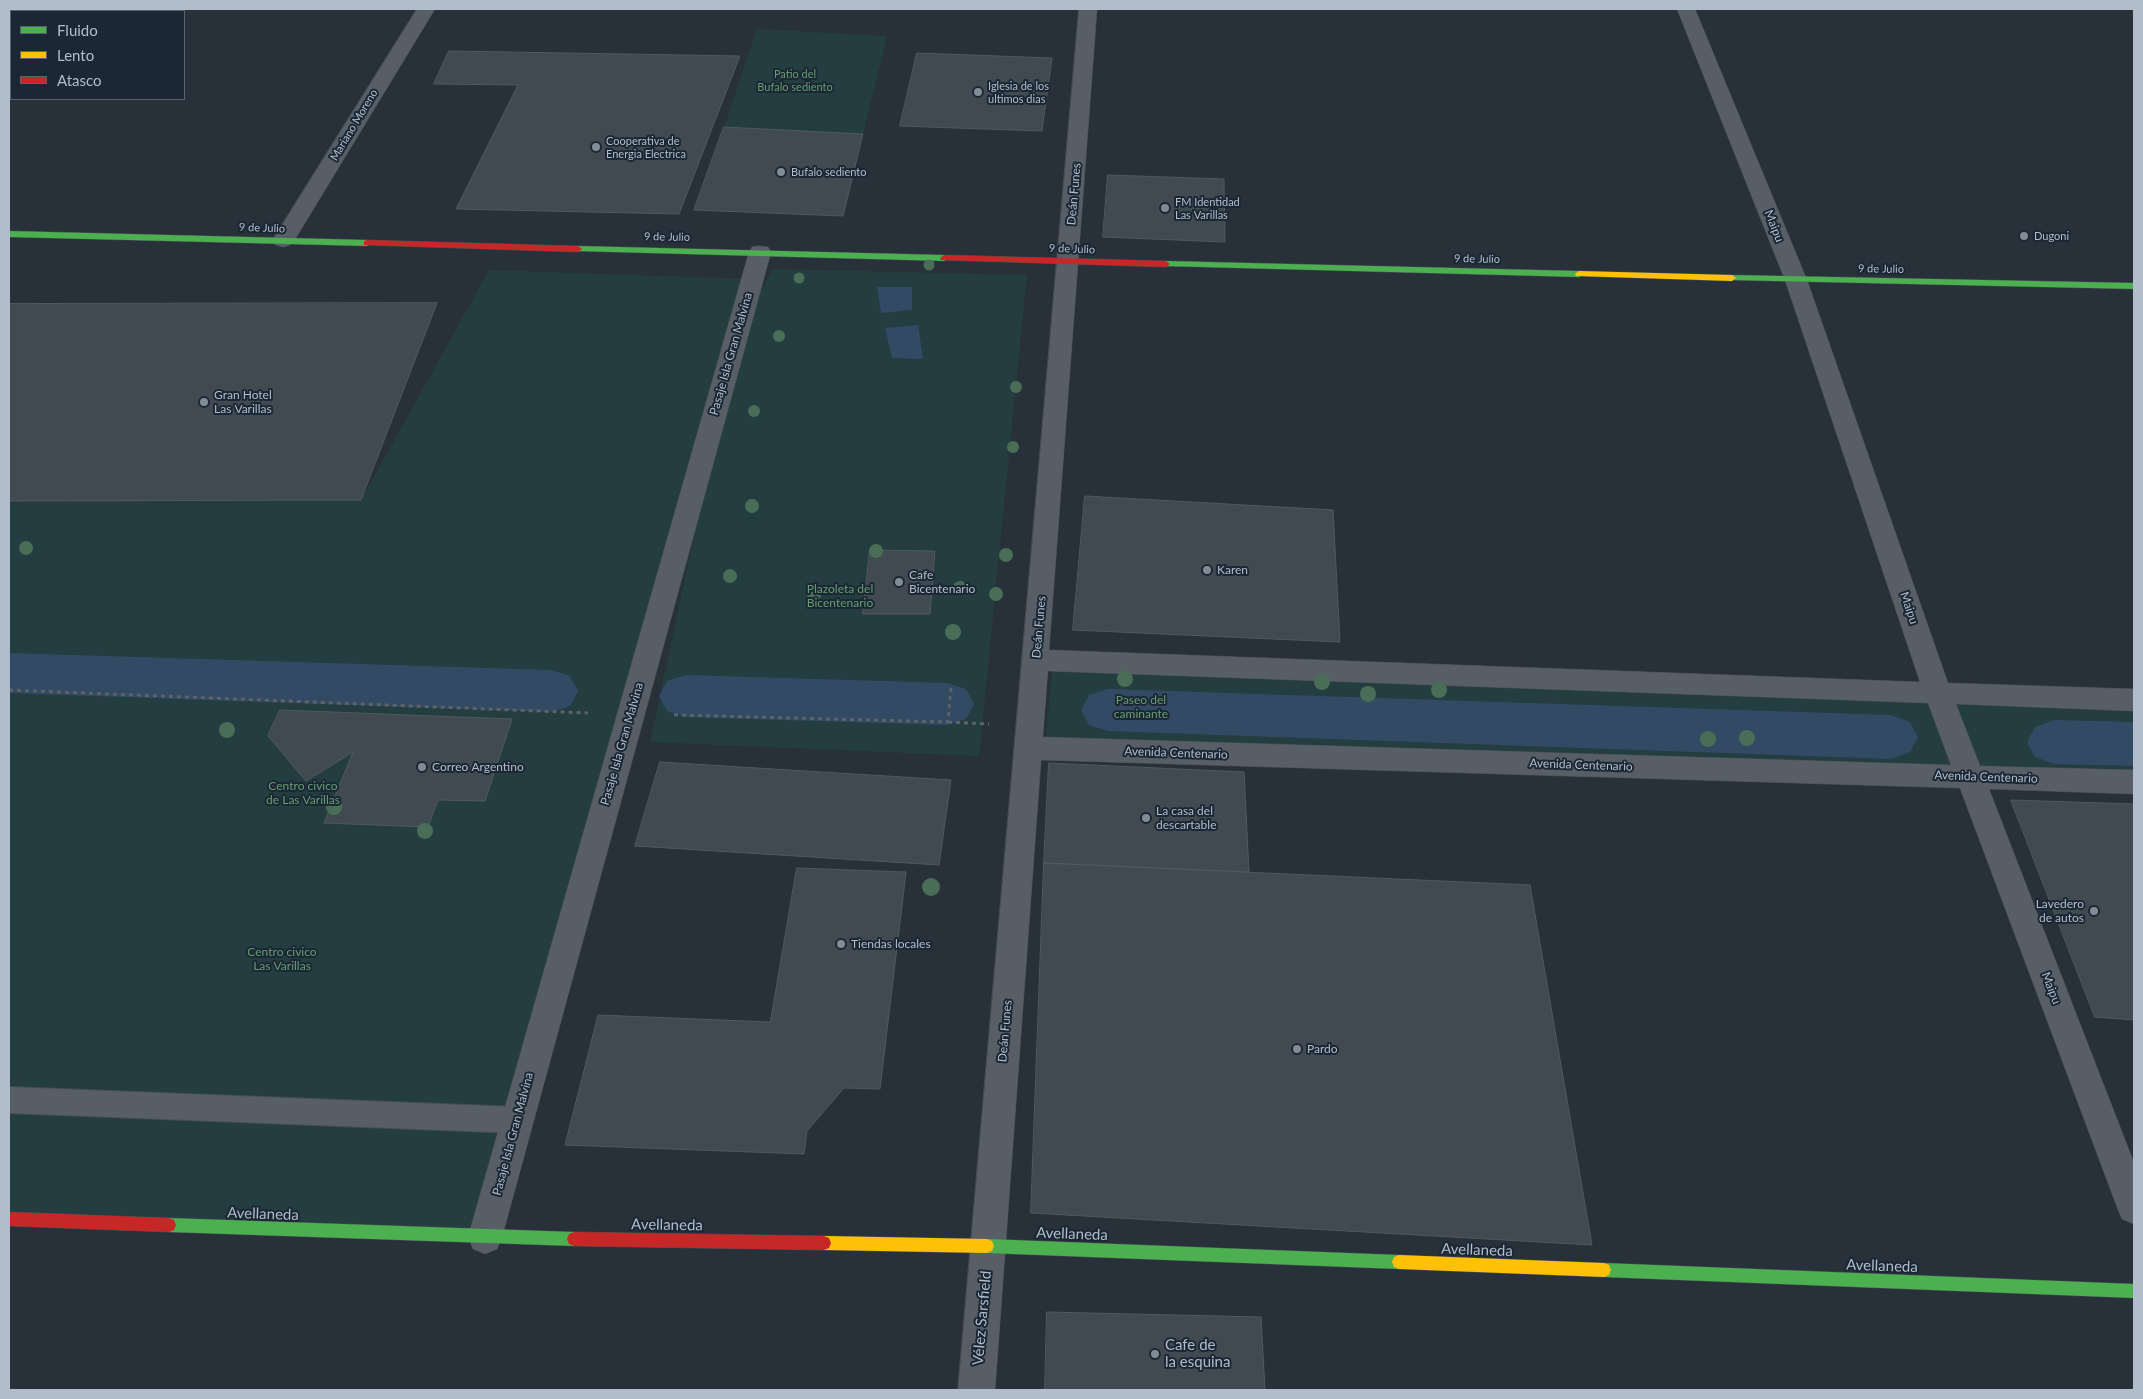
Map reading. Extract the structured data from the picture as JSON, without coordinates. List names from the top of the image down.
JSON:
{
  "streets": {
    "street": [
      "Mariano Moreno",
      "Deán Funes",
      "Maipu",
      "9 de Julio",
      "Pasaje Isla Gran Malvina",
      "Avenida Centenario",
      "Avellaneda",
      "Vélez Sarsfield"
    ]
  },
  "crossings": [
    ["Mariano Moreno", "9 de Julio"],
    ["Deán Funes", "9 de Julio"],
    ["Deán Funes", "Avenida Centenario"],
    ["Deán Funes", "Avellaneda"],
    ["Deán Funes", "Vélez Sarsfield"],
    ["Maipu", "9 de Julio"],
    ["Maipu", "Avenida Centenario"],
    ["9 de Julio", "Pasaje Isla Gran Malvina"],
    ["Pasaje Isla Gran Malvina", "Avellaneda"],
    ["Avellaneda", "Vélez Sarsfield"]
  ],
  "parks": [
    "Patio del Bufalo sediento",
    "Plazoleta del Bicentenario",
    "Paseo del caminante",
    "Centro civico de Las Varillas",
    "Centro civico Las Varillas"
  ],
  "places": [
    "Iglesia de los ultimos dias",
    "Cooperativa de Energia Electrica",
    "Bufalo sediento",
    "FM Identidad Las Varillas",
    "Dugoni",
    "Gran Hotel Las Varillas",
    "Karen",
    "Cafe Bicentenario",
    "Correo Argentino",
    "La casa del descartable",
    "Lavedero de autos",
    "Tiendas locales",
    "Pardo",
    "Cafe de la esquina"
  ],
  "legend": ["Fluido", "Lento", "Atasco"]
}
